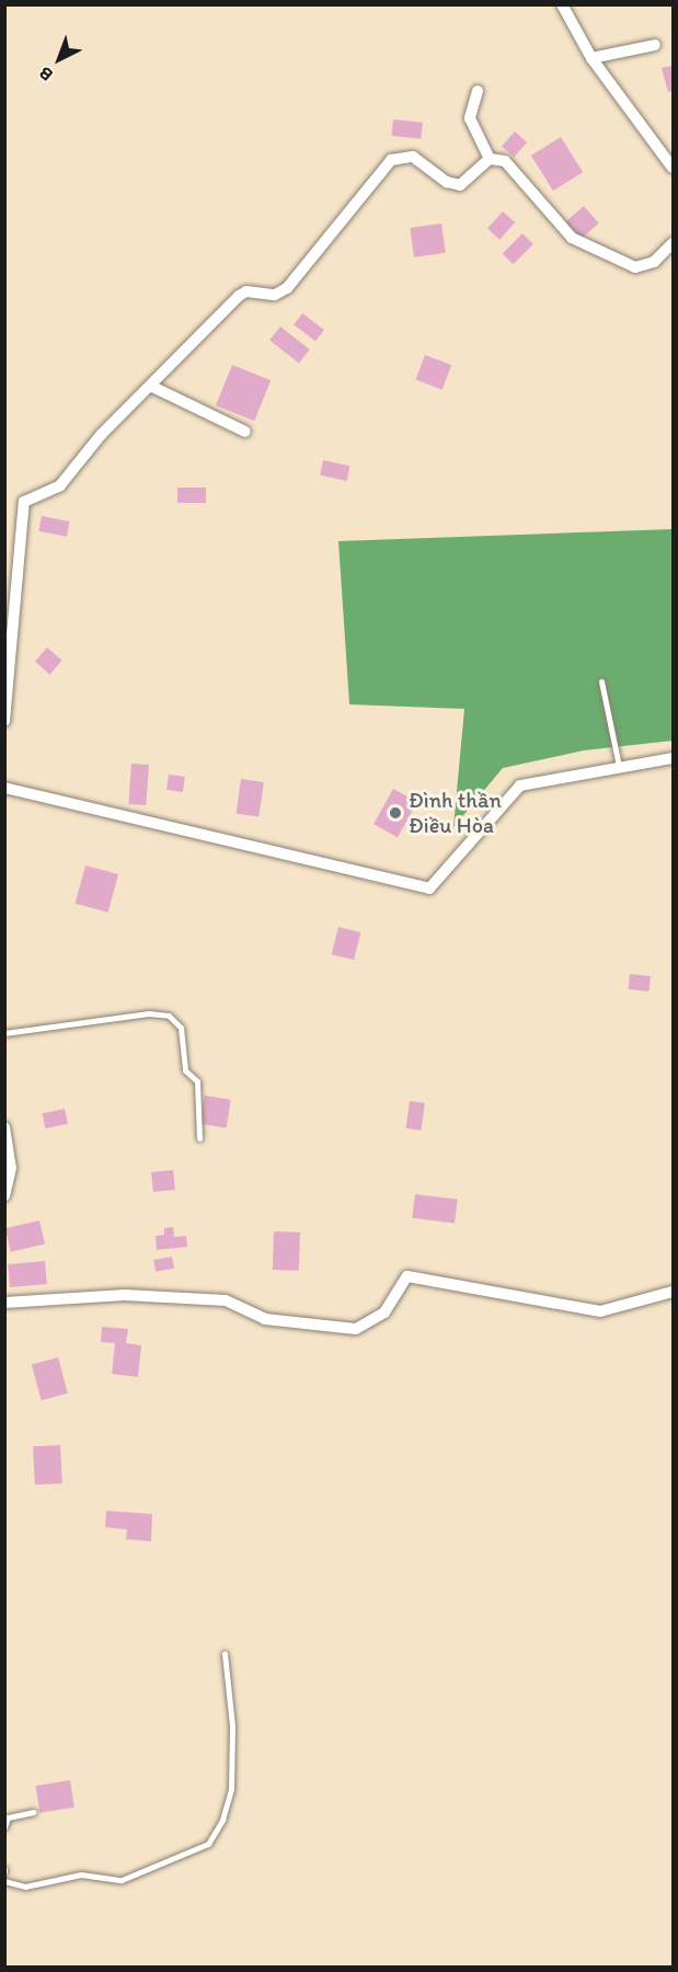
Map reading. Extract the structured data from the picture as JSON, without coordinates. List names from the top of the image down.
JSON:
{
  "places": ["Đình thần Điều Hòa"],
  "north": "bottom left"
}
